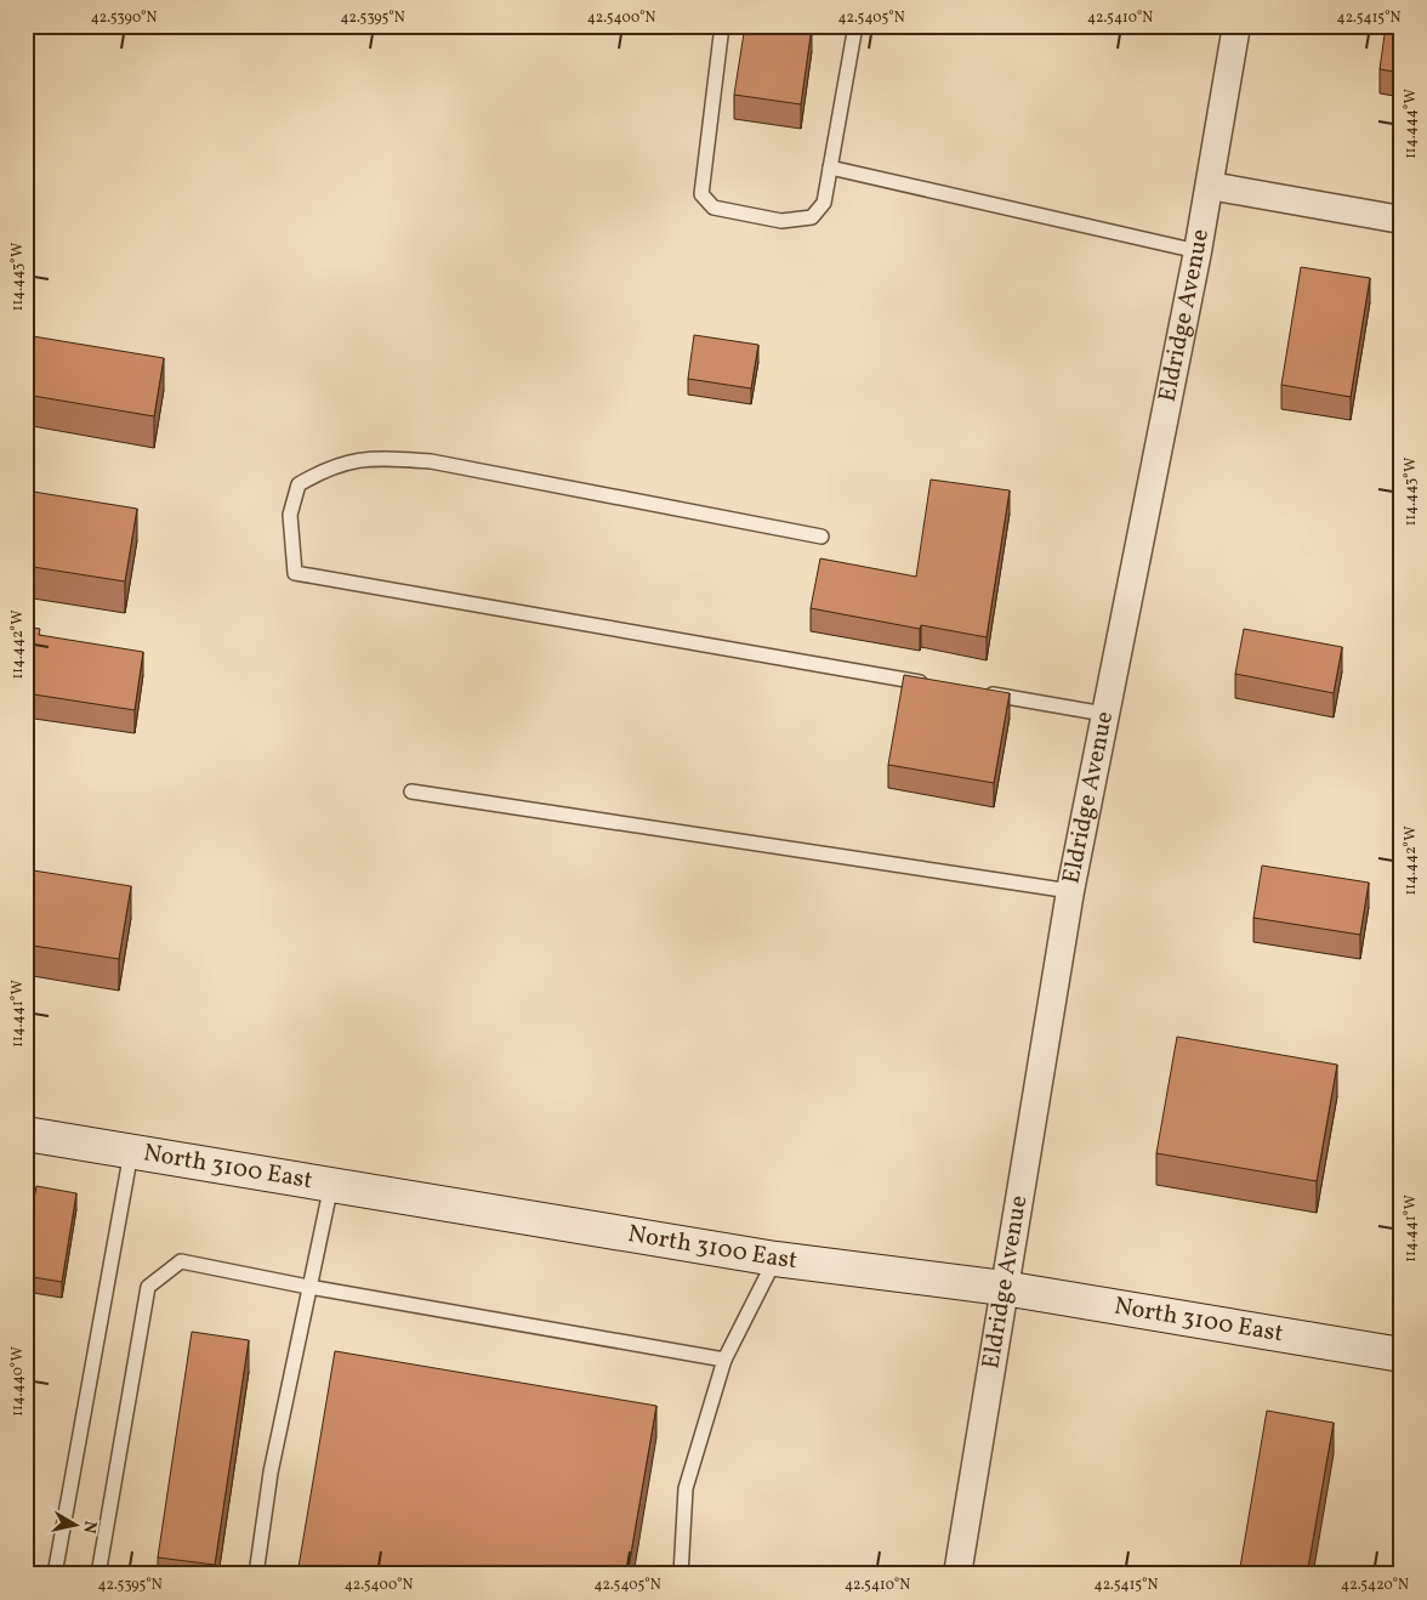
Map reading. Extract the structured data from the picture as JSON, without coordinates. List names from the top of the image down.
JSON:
{
  "streets": {
    "main road": ["North 3100 East"],
    "street": ["Eldridge Avenue"]
  },
  "crossings": [
    ["Eldridge Avenue", "North 3100 East"]
  ],
  "north": "right",
  "coordinates": [
    "42.5390°N",
    "42.5395°N",
    "42.5400°N",
    "42.5405°N",
    "42.5410°N",
    "42.5415°N",
    "114.444°W",
    "114.443°W",
    "114.442°W",
    "114.441°W",
    "114.440°W",
    "42.5420°N"
  ]
}
